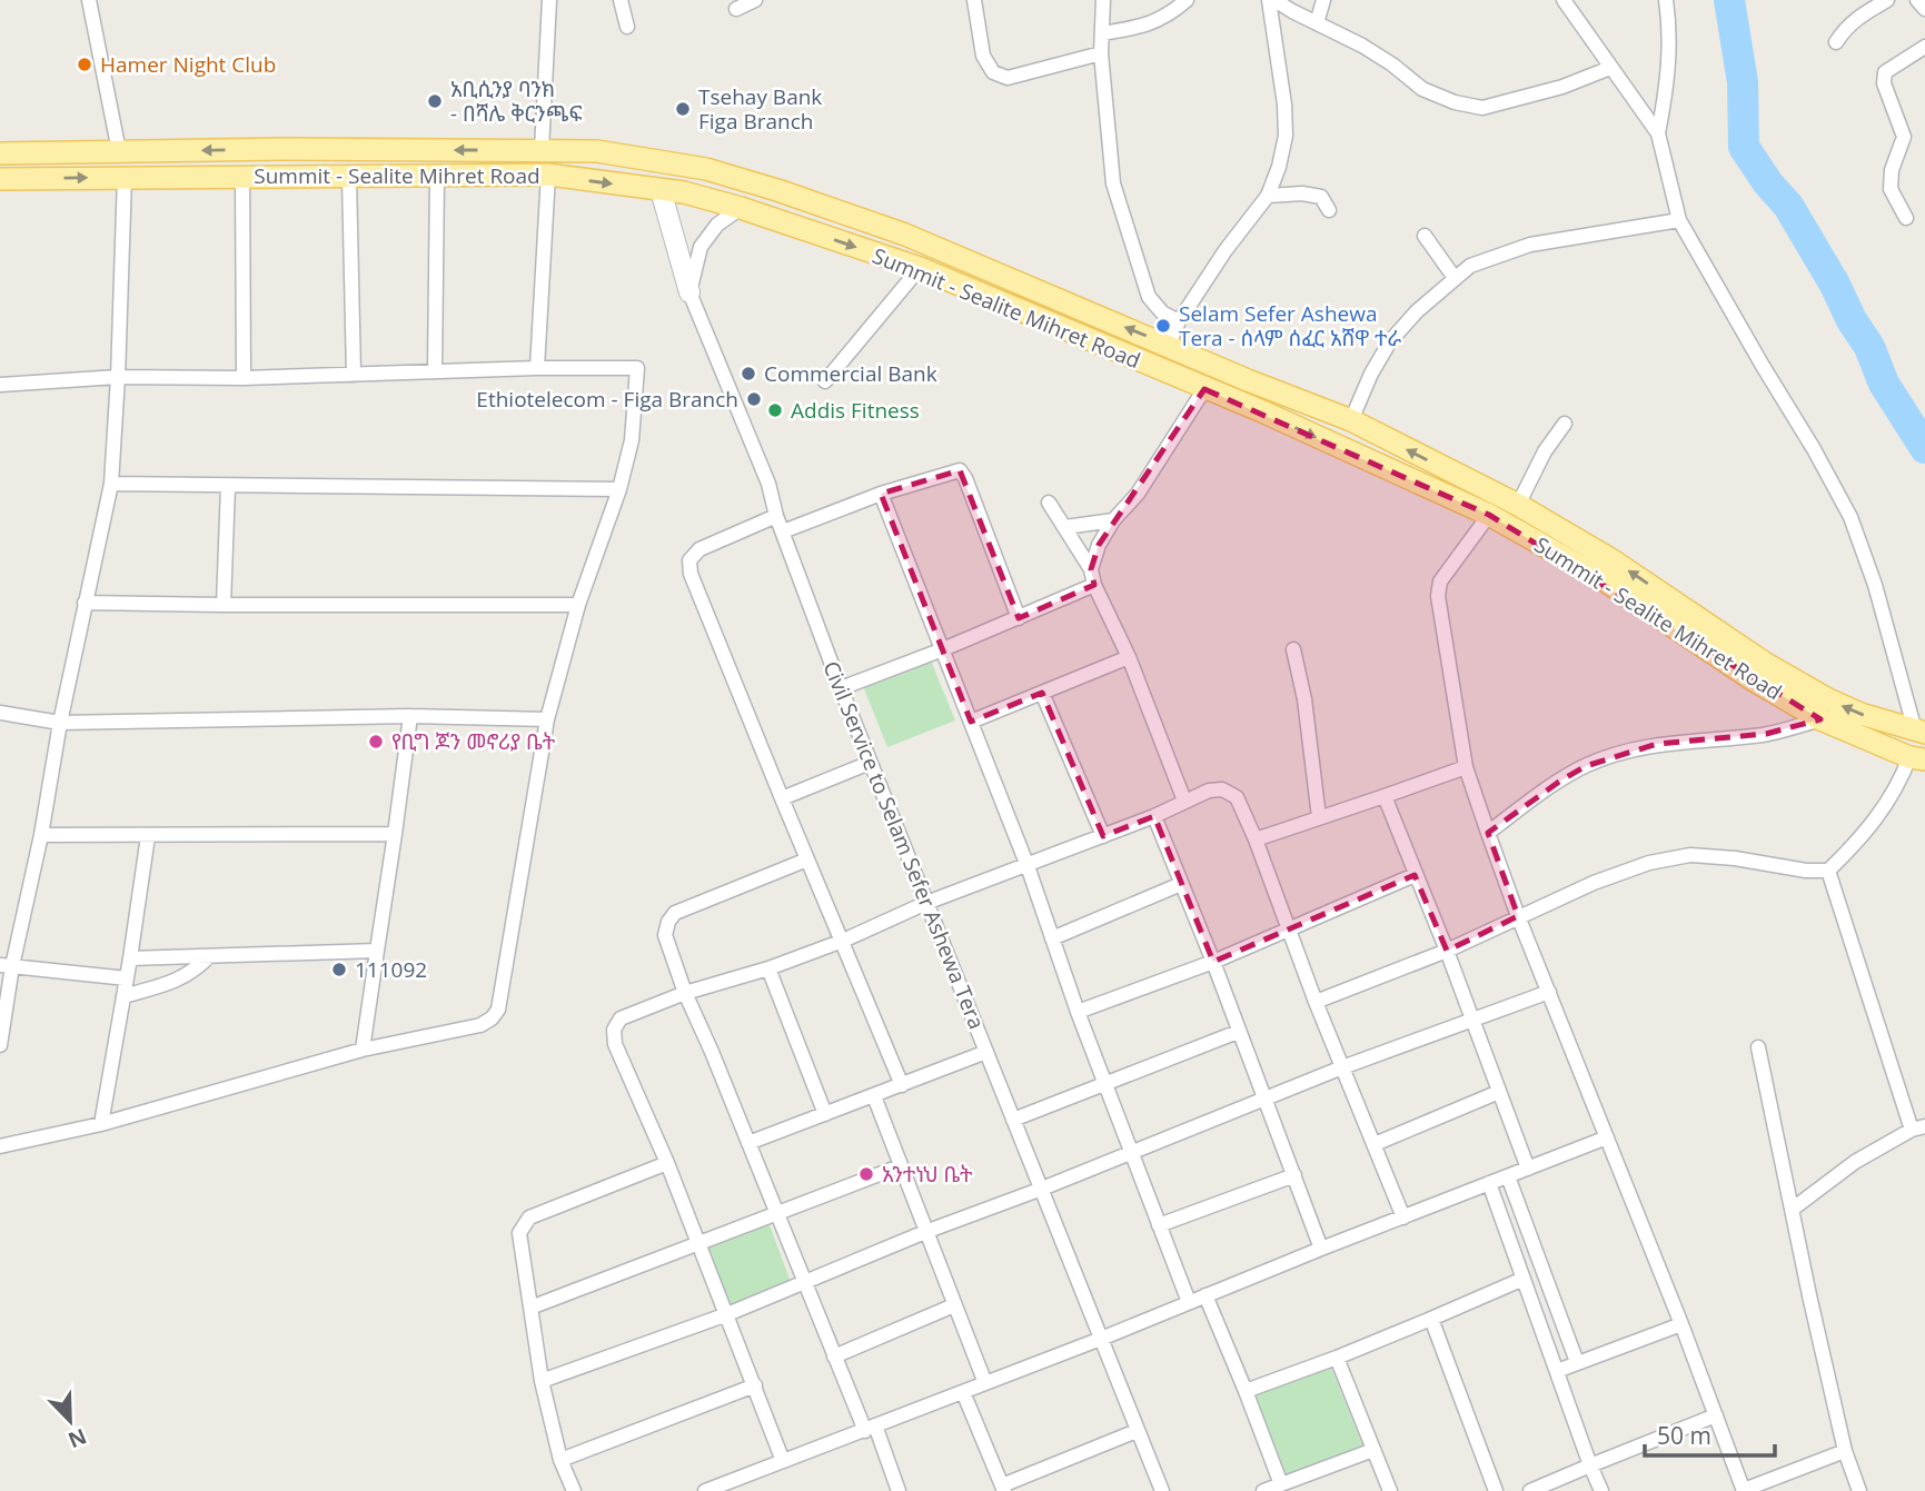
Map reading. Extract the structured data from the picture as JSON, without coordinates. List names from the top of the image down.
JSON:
{
  "streets": {
    "main road": ["Summit - Sealite Mihret Road"],
    "street": ["Civil Service to Selam Sefer Ashewa Tera"]
  },
  "places": [
    "Hamer Night Club",
    "አቢሲንያ ባንክ - በሻሌ ቅርንጫፍ",
    "Tsehay Bank Figa Branch",
    "Selam Sefer Ashewa Tera - ሰላም ሰፈር አሸዋ ተራ",
    "Commercial Bank",
    "Ethiotelecom - Figa Branch",
    "Addis Fitness",
    "የቢግ ጆን መኖሪያ ቤት",
    "111092",
    "አንተነህ ቤት"
  ],
  "scale_bar": "50 m",
  "north": "bottom right"
}
